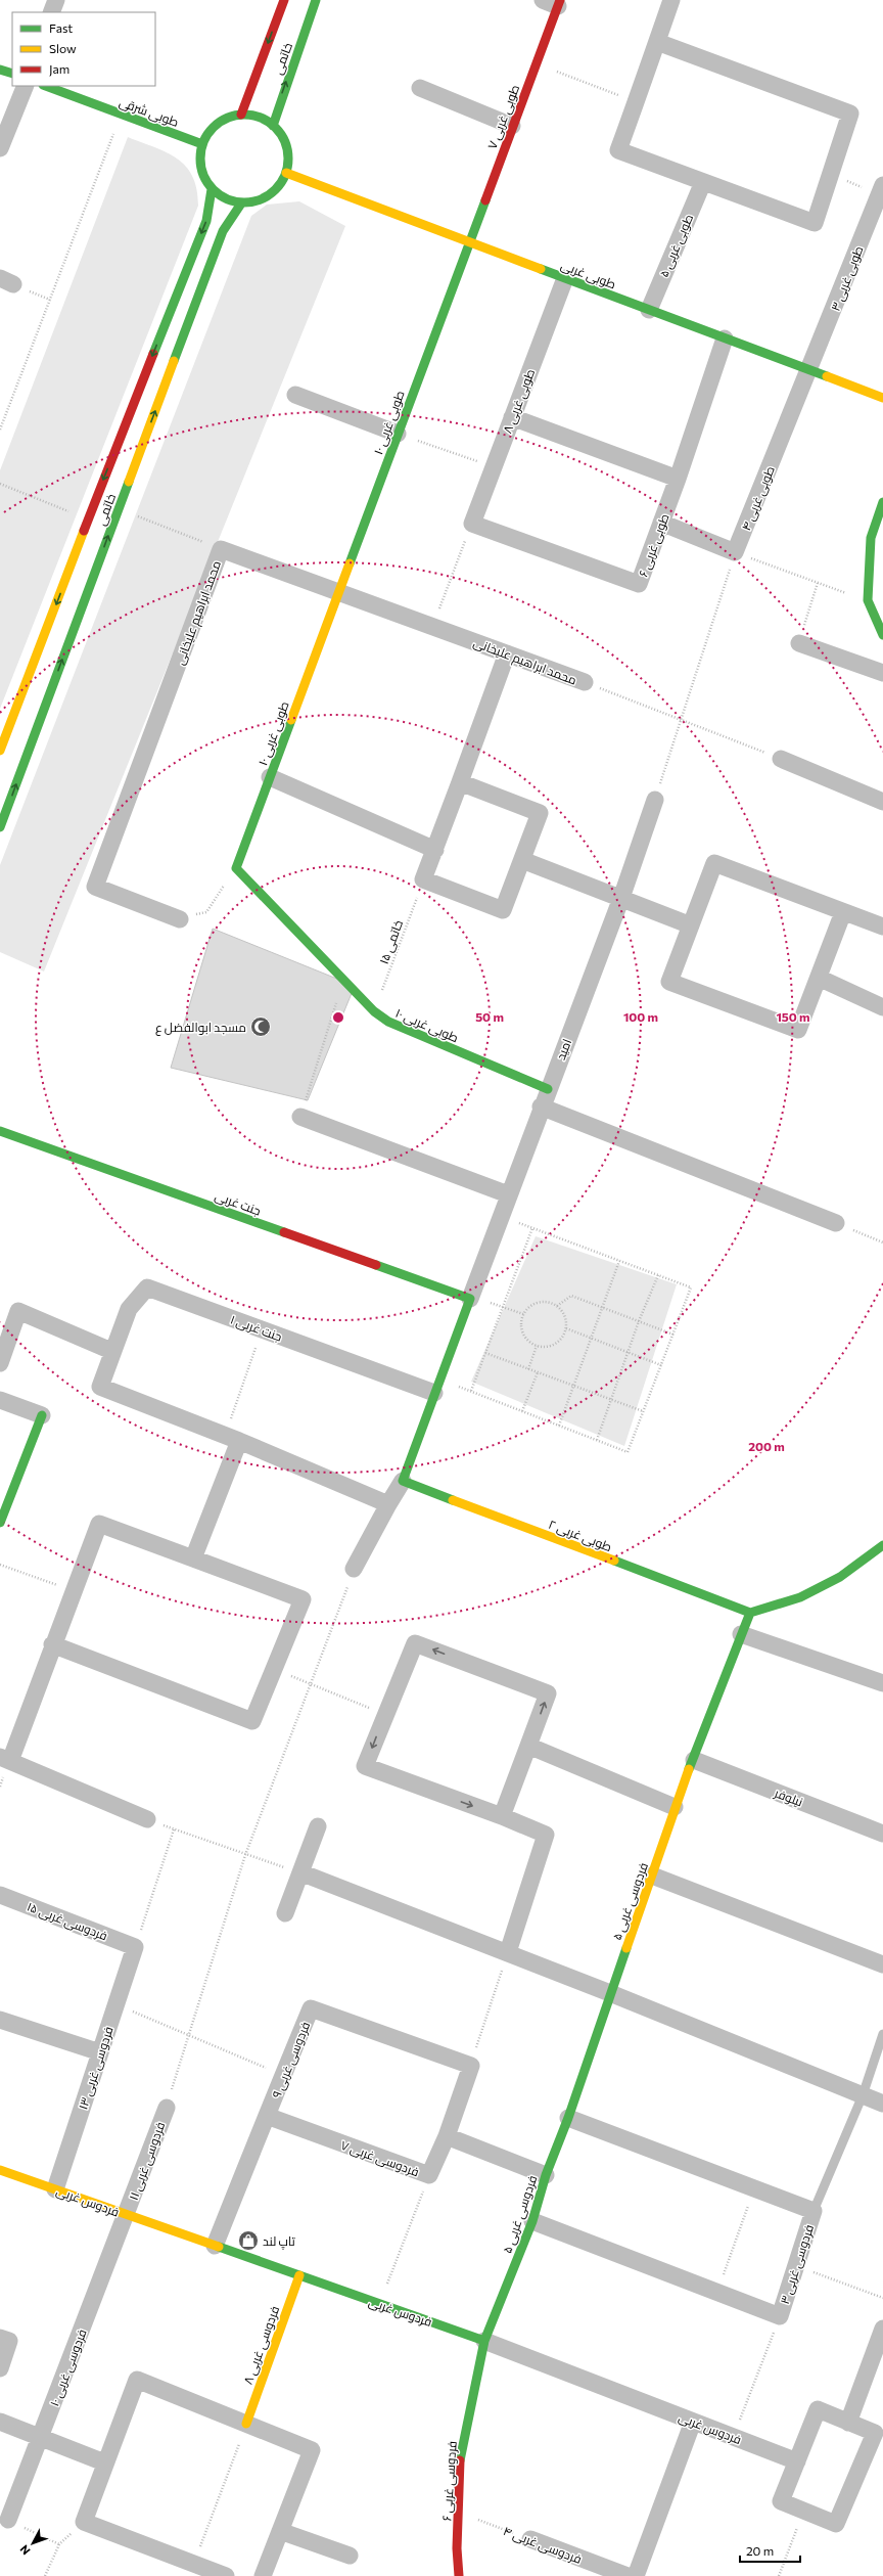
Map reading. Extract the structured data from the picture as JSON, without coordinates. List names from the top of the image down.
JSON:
{
  "streets": {
    "street": [
      "خاتمی",
      "طوبی شرقی",
      "طوبی غربی ۷",
      "طوبی غربی ۵",
      "طوبی غربی",
      "طوبی غربی ۳",
      "طوبی غربی ۸",
      "طوبی غربی ۱۰",
      "طوبی غربی ۴",
      "طوبی غربی ۶",
      "محمد ابراهیم علیخانی",
      "امید",
      "جنت غربی",
      "جنت غربی ۱",
      "طوبی غربی ۲",
      "نیلوفر",
      "فردوسی غربی ۵",
      "فردوسی غربی ۱۵",
      "فردوسی غربی ۹",
      "فردوسی غربی ۱۳",
      "فردوسی غربی ۷",
      "فردوسی غربی ۱۱",
      "فردوس غربی",
      "فردوسی غربی ۳",
      "فردوسی غربی ۸",
      "فردوسی غربی ۱۰",
      "فردوسی غربی ۶",
      "فردوسی غربی ۴"
    ],
    "path": ["خاتمی ۱۵"]
  },
  "crossings": [
    ["خاتمی", "طوبی شرقی"],
    ["خاتمی", "طوبی غربی"],
    ["طوبی شرقی", "طوبی غربی"],
    ["طوبی غربی ۷", "طوبی غربی"],
    ["طوبی غربی ۷", "طوبی غربی ۱۰"],
    ["طوبی غربی ۵", "طوبی غربی"],
    ["طوبی غربی", "طوبی غربی ۳"],
    ["طوبی غربی", "طوبی غربی ۸"],
    ["طوبی غربی", "طوبی غربی ۱۰"],
    ["طوبی غربی", "طوبی غربی ۴"],
    ["طوبی غربی", "طوبی غربی ۶"],
    ["طوبی غربی ۳", "طوبی غربی ۴"],
    ["طوبی غربی ۸", "طوبی غربی ۶"],
    ["طوبی غربی ۱۰", "محمد ابراهیم علیخانی"],
    ["طوبی غربی ۱۰", "خاتمی ۱۵"],
    ["طوبی غربی ۱۰", "امید"],
    ["امید", "جنت غربی"],
    ["طوبی غربی ۲", "فردوسی غربی ۵"],
    ["نیلوفر", "فردوسی غربی ۵"],
    ["فردوسی غربی ۵", "فردوس غربی"],
    ["فردوسی غربی ۵", "فردوسی غربی ۳"],
    ["فردوسی غربی ۵", "فردوسی غربی ۶"],
    ["فردوسی غربی ۱۵", "فردوسی غربی ۱۳"],
    ["فردوسی غربی ۹", "فردوسی غربی ۷"],
    ["فردوسی غربی ۹", "فردوس غربی"],
    ["فردوسی غربی ۱۳", "فردوس غربی"],
    ["فردوسی غربی ۱۱", "فردوس غربی"],
    ["فردوسی غربی ۱۱", "فردوسی غربی ۱۰"],
    ["فردوس غربی", "فردوسی غربی ۸"],
    ["فردوس غربی", "فردوسی غربی ۱۰"],
    ["فردوس غربی", "فردوسی غربی ۶"],
    ["فردوسی غربی ۶", "فردوسی غربی ۴"]
  ],
  "places": {
    "mosque": ["مسجد ابوالفضل ع"],
    "shop": ["تاپ لند"]
  },
  "legend": ["Fast", "Slow", "Jam"],
  "scale_bar": "20 m",
  "north": "bottom left",
  "rings": [
    "50 m",
    "100 m",
    "150 m",
    "200 m"
  ]
}
